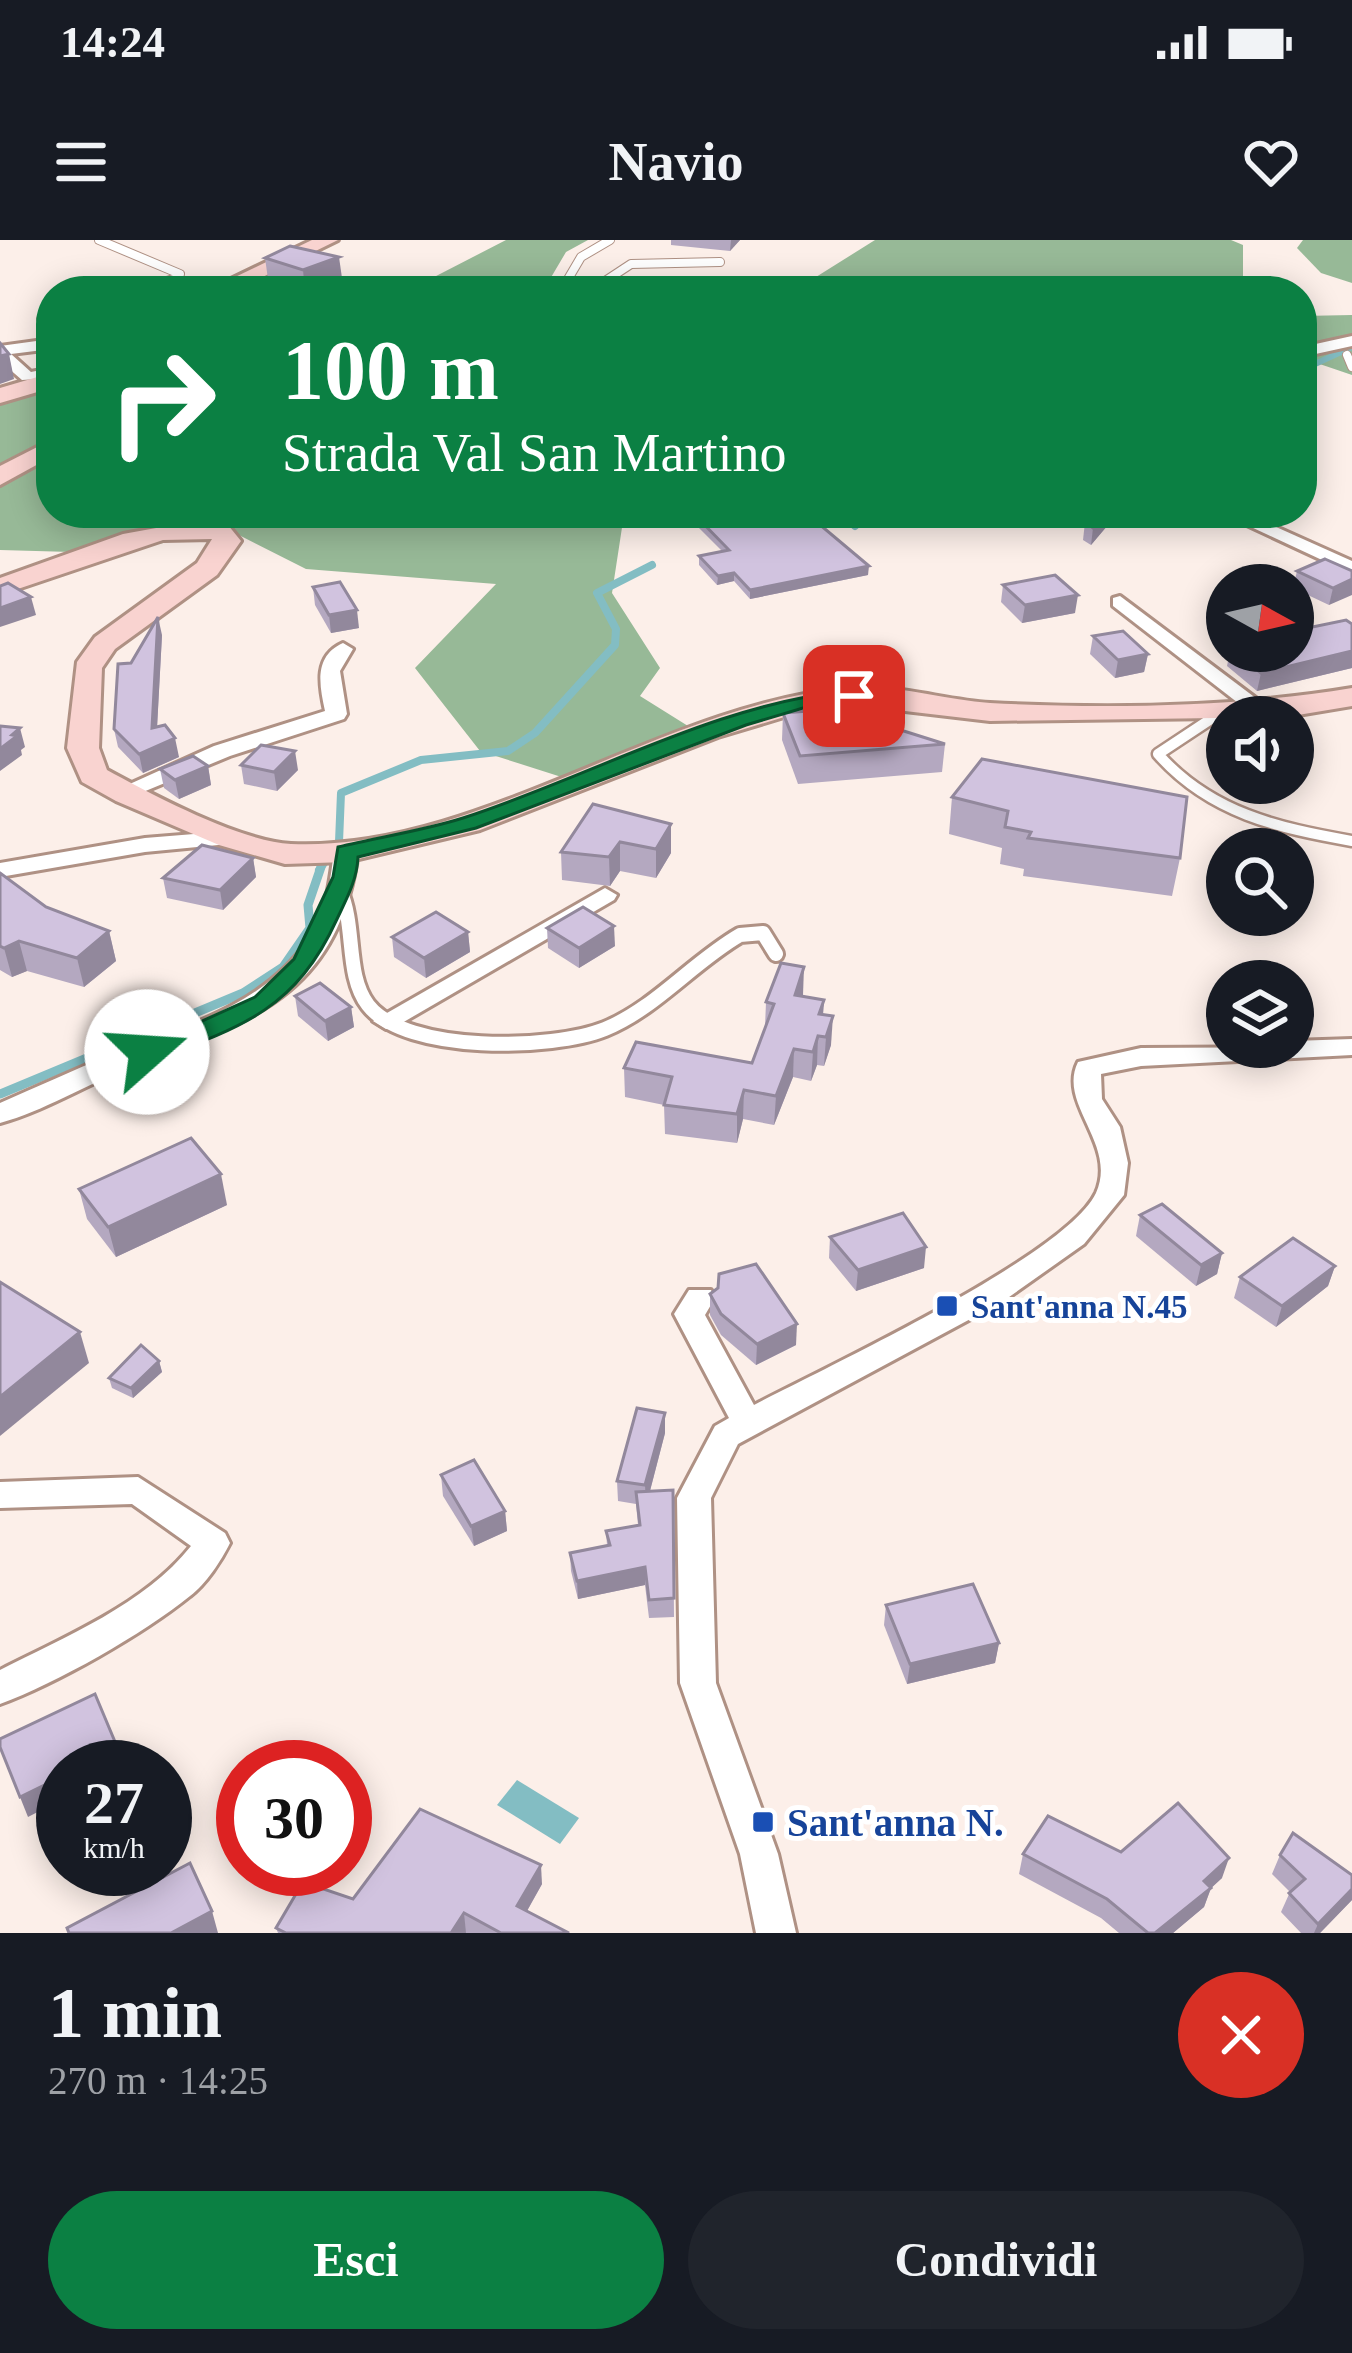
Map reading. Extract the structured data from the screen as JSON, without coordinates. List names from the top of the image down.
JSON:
{
  "places": {
    "transit": ["Sant'anna N.45", "Sant'anna N."]
  },
  "north": "right",
  "page": {
    "status": "14:24",
    "header": "Navio",
    "turn": ["100 m", "Strada Val San Martino"],
    "speed": "27 km/h",
    "limit": "30",
    "heading": ["1 min", "270 m · 14:25"],
    "buttons": ["Esci", "Condividi"]
  }
}
